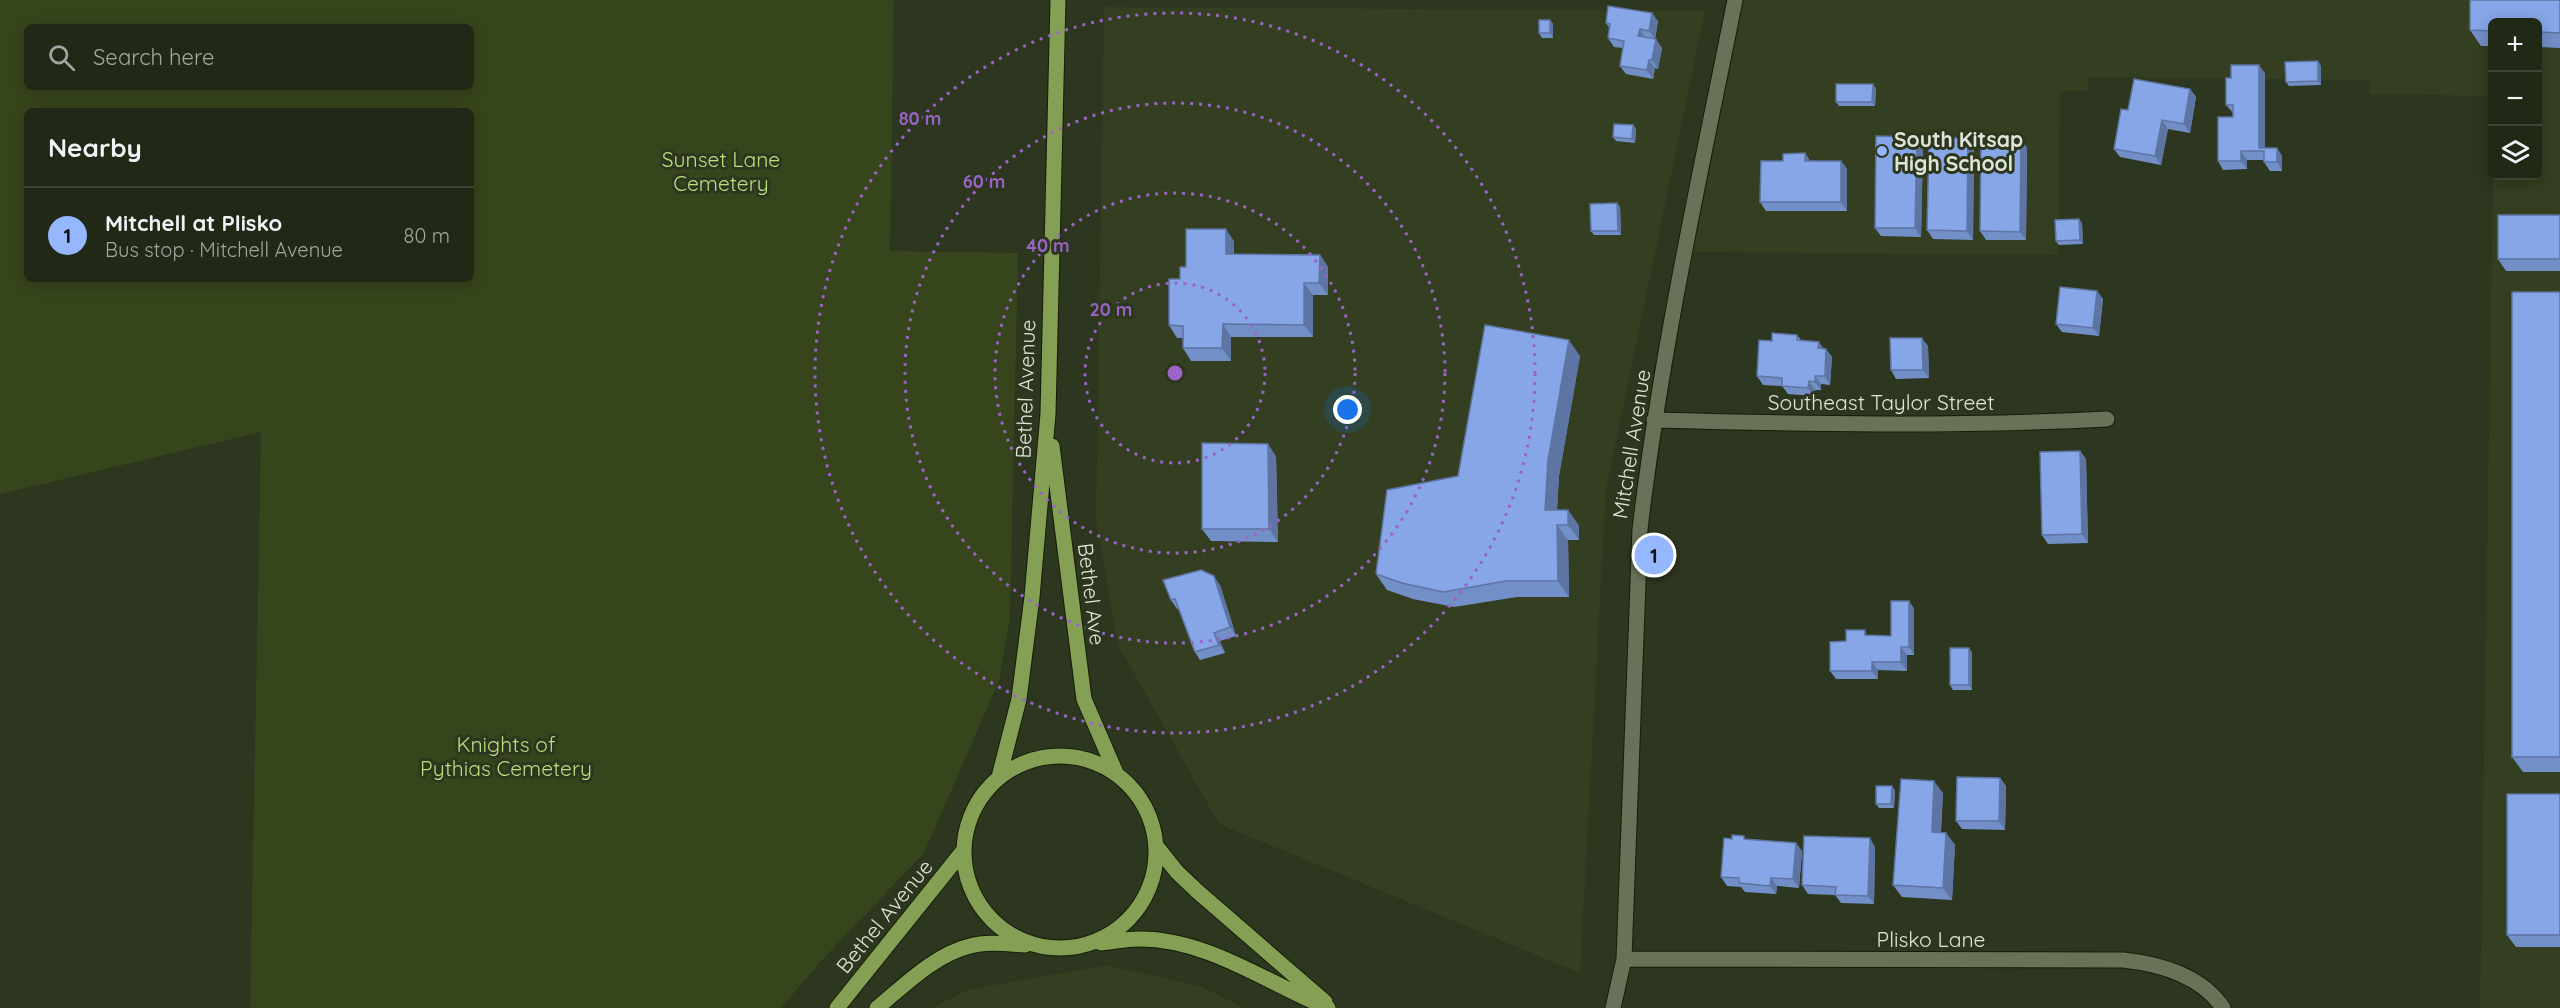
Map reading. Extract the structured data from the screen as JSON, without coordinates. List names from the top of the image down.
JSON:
{
  "streets": {
    "main road": ["Bethel Avenue", "Bethel Ave"],
    "street": ["Southeast Taylor Street", "Mitchell Avenue", "Plisko Lane"]
  },
  "crossings": [
    ["Bethel Avenue", "Bethel Ave"],
    ["Southeast Taylor Street", "Mitchell Avenue"],
    ["Mitchell Avenue", "Plisko Lane"]
  ],
  "parks": ["Sunset Lane Cemetery", "Knights of Pythias Cemetery"],
  "places": ["South Kitsap High School"],
  "page": {
    "map_buttons": ["+", "−"],
    "search": "Search here",
    "heading": "Nearby",
    "list": [
      {
        "mark": "1",
        "name": "Mitchell at Plisko",
        "note": "Bus stop · Mitchell Avenue",
        "value": "80 m"
      }
    ],
    "pins": "1"
  },
  "rings": [
    "80 m",
    "60 m",
    "40 m",
    "20 m"
  ]
}
